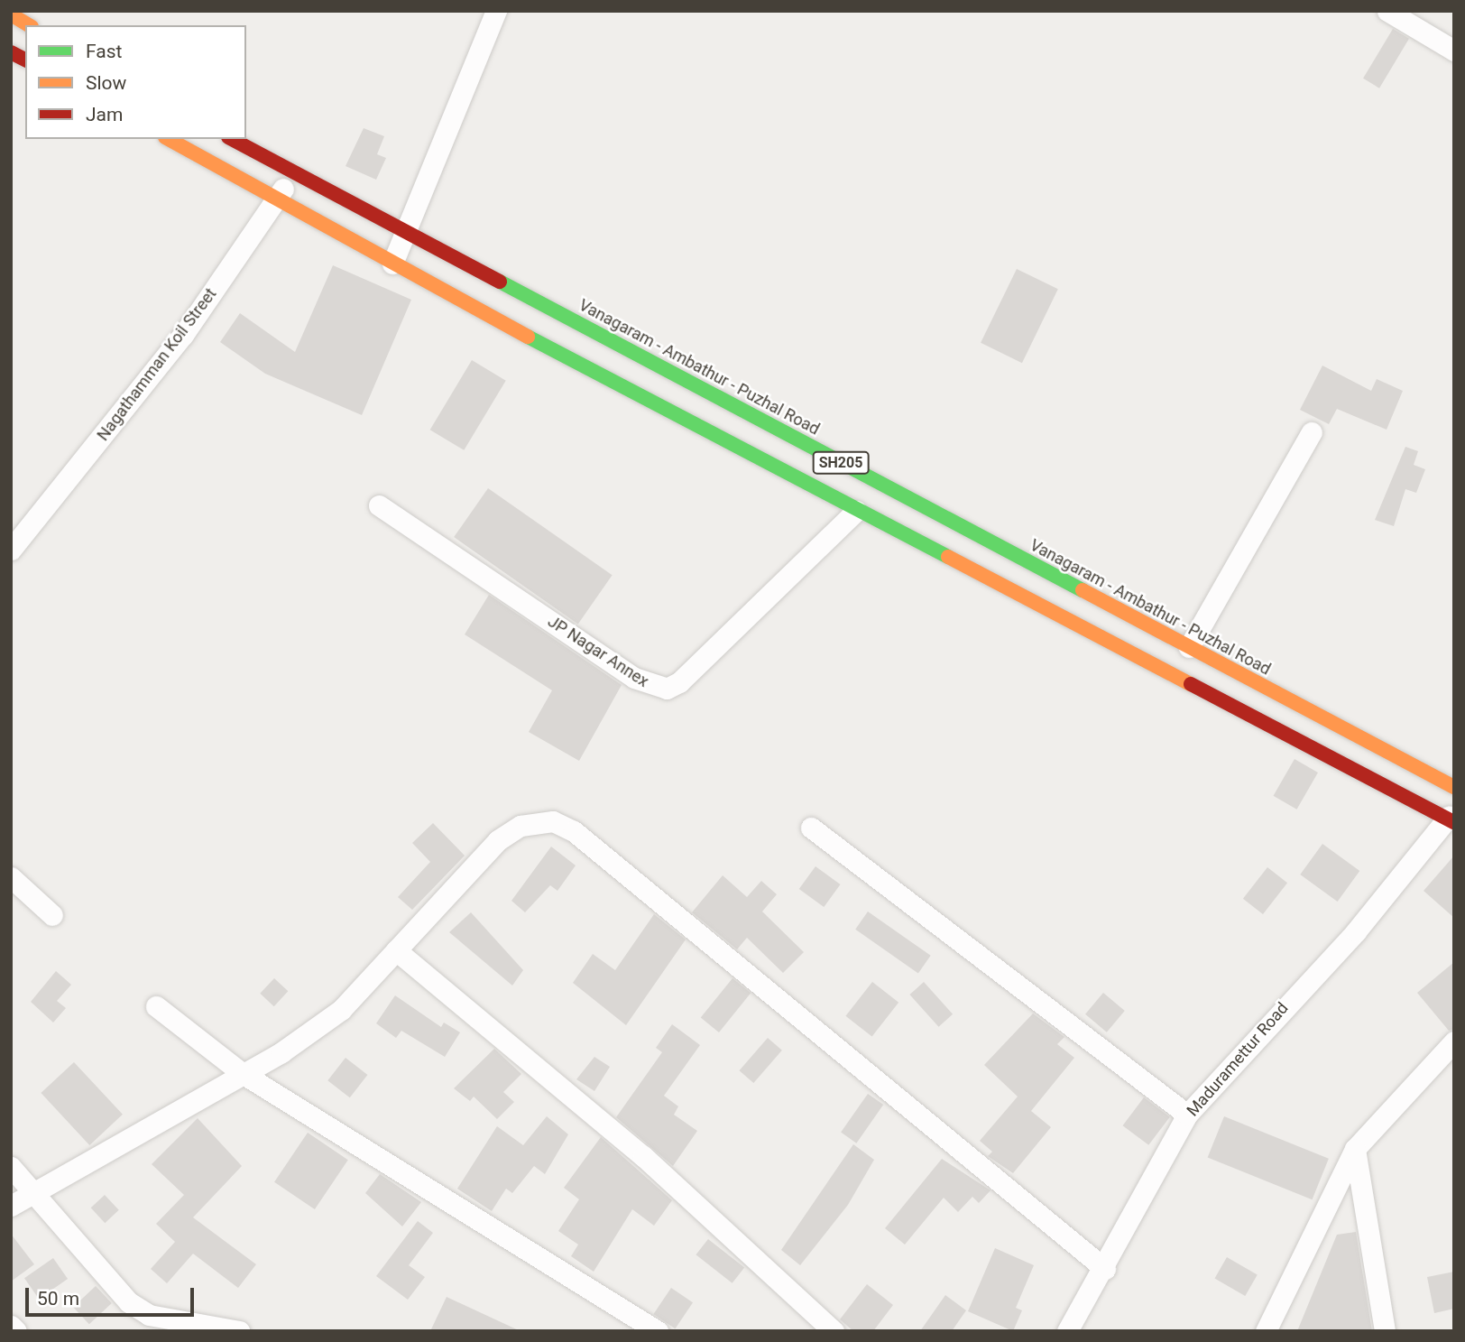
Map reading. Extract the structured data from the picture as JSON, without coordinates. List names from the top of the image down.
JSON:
{
  "streets": {
    "main road": ["Vanagaram - Ambathur - Puzhal Road", "SH205"],
    "street": ["Nagathamman Koil Street", "JP Nagar Annex", "Maduramettur Road"]
  },
  "crossings": [
    ["Nagathamman Koil Street", "Vanagaram - Ambathur - Puzhal Road"]
  ],
  "legend": ["Fast", "Slow", "Jam"],
  "scale_bar": "50 m"
}
